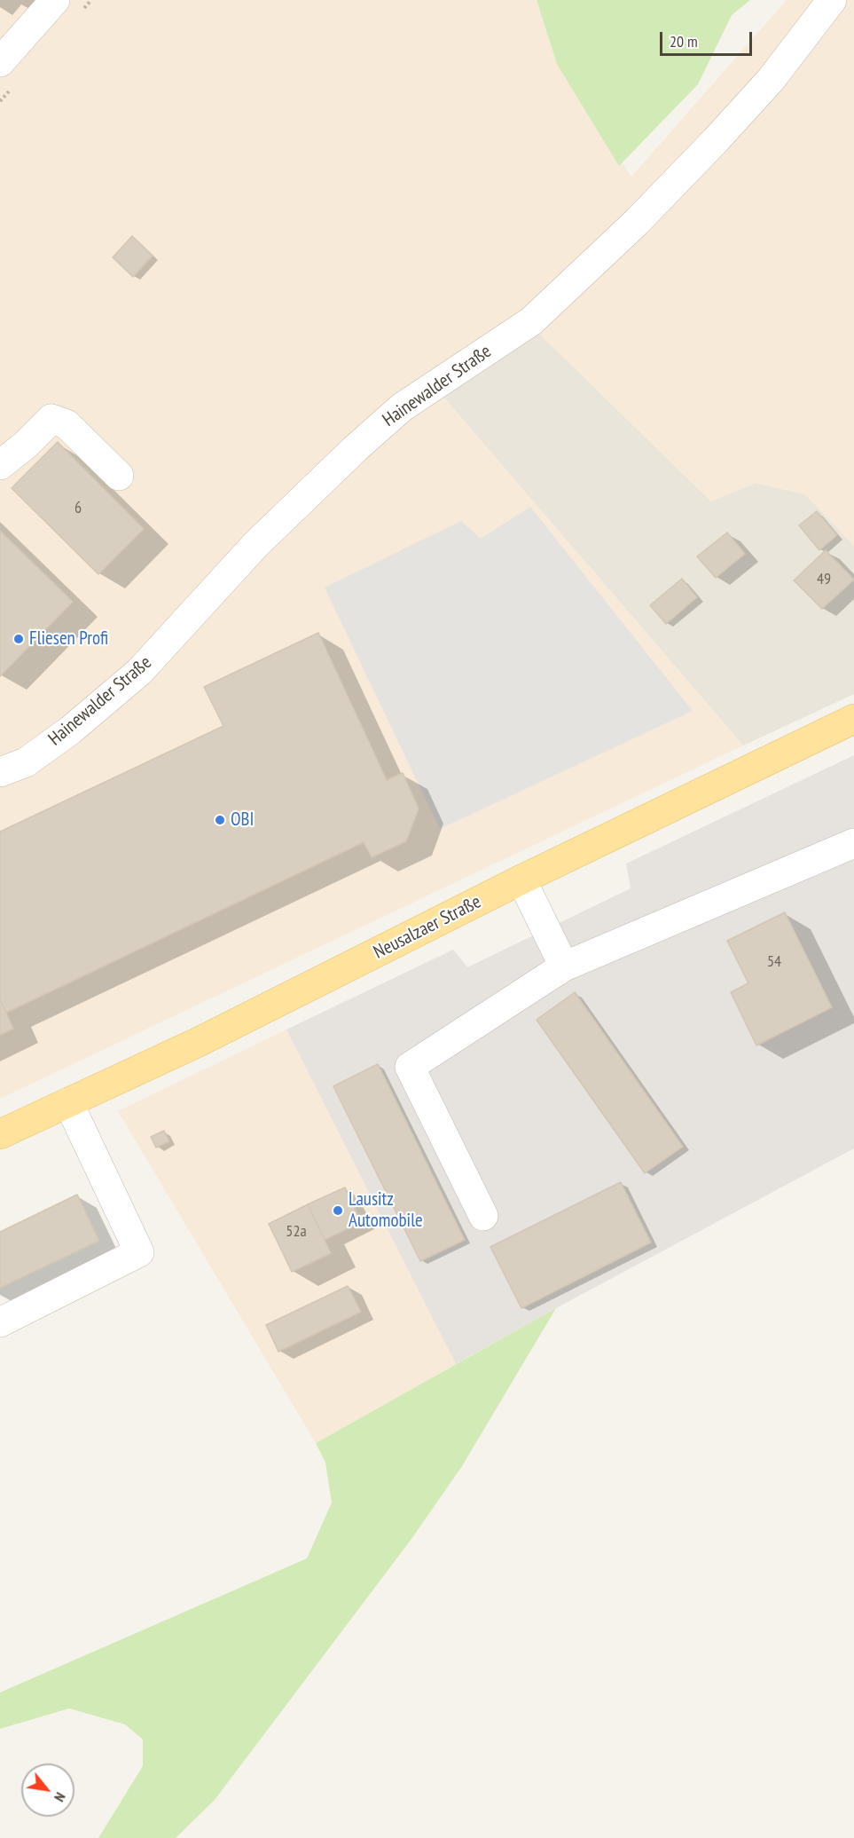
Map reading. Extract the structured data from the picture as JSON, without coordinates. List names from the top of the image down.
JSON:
{
  "streets": {
    "main road": ["Neusalzaer Straße"],
    "street": ["Hainewalder Straße"]
  },
  "places": ["Fliesen Profi", "OBI", "Lausitz Automobile"],
  "house_numbers": [
    "6",
    "49",
    "54",
    "52a"
  ],
  "scale_bar": "20 m",
  "north": "bottom right"
}
